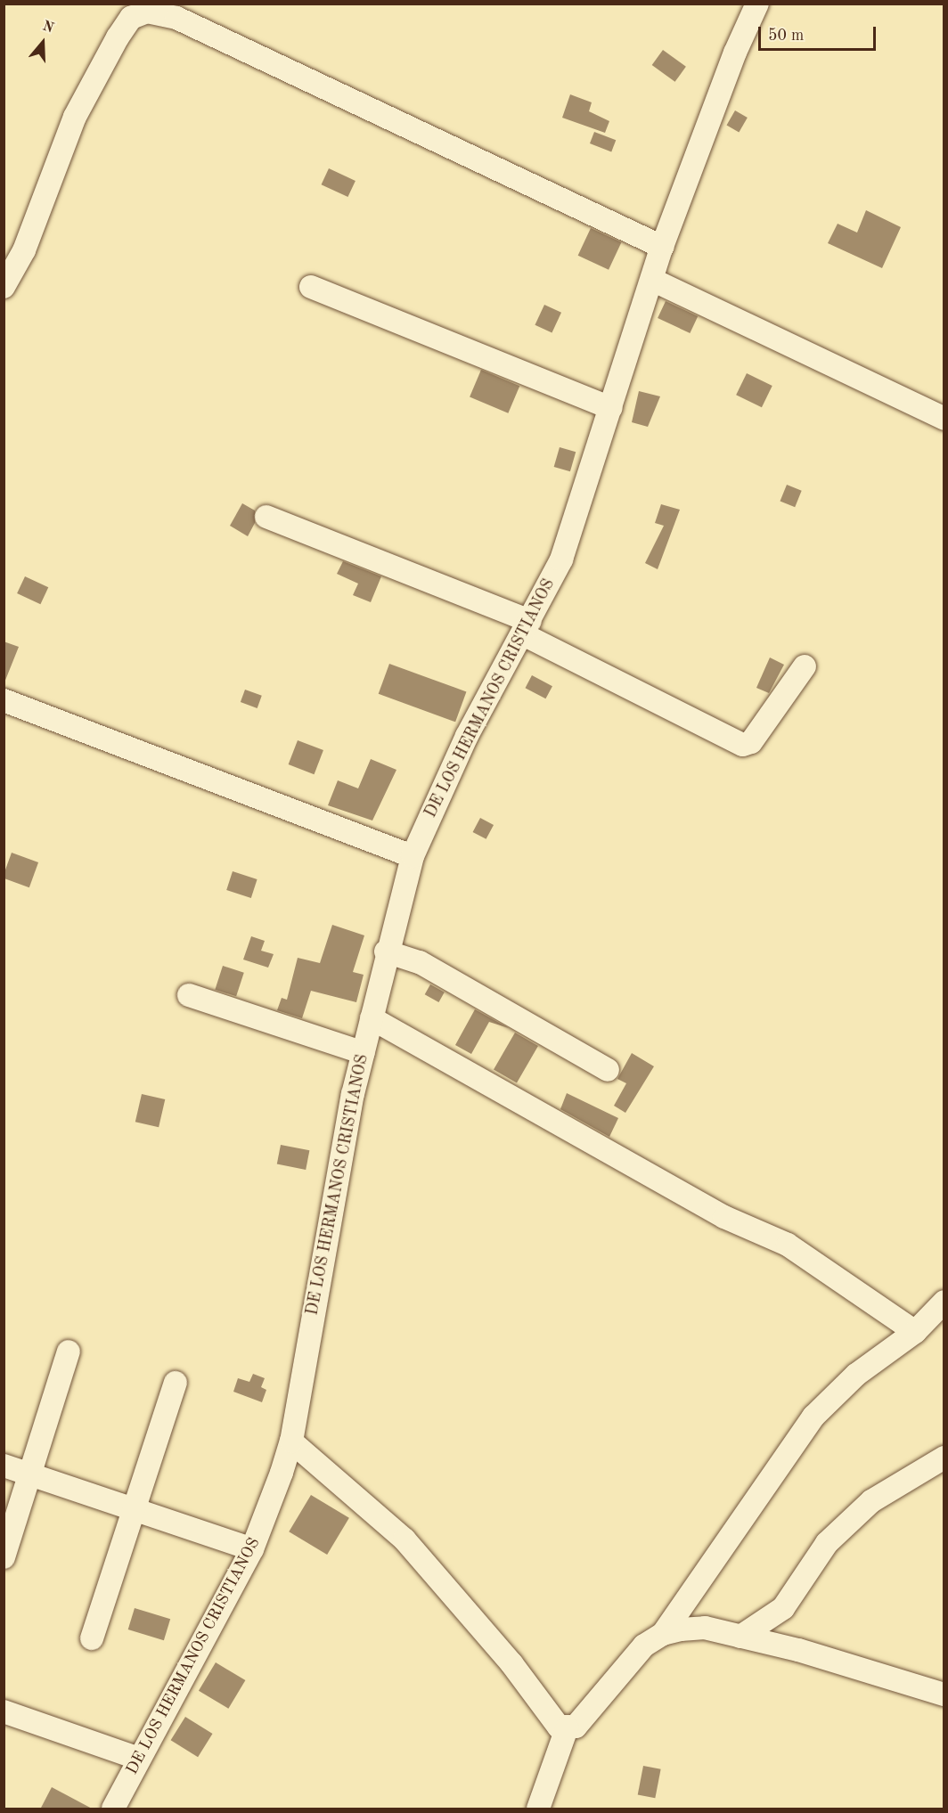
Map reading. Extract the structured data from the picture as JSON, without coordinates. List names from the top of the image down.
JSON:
{
  "streets": {
    "street": ["DE LOS HERMANOS CRISTIANOS"]
  },
  "scale_bar": "50 m",
  "north": "top"
}
